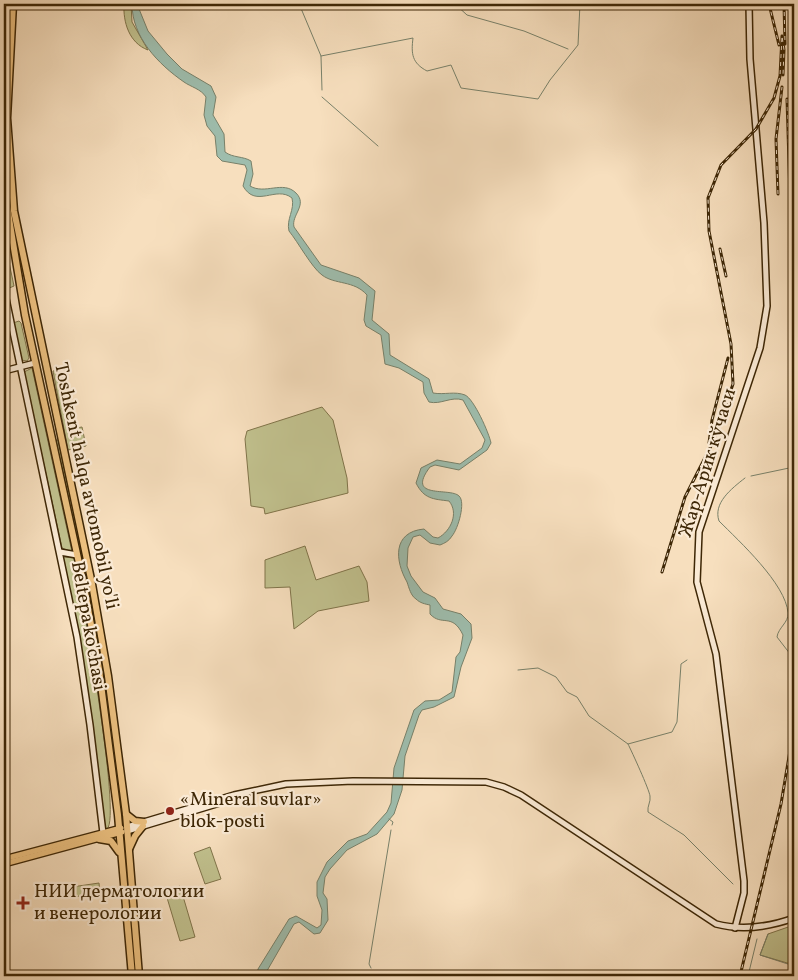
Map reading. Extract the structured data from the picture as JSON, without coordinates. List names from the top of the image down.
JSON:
{
  "streets": {
    "highway": ["Toshkent halqa avtomobil yo'li"],
    "main road": ["Жар-Арик кўчаси", "Beltepa ko'chasi"]
  },
  "places": {
    "other": ["«Mineral suvlar» blok-posti"],
    "health": ["НИИ дерматологии и венерологии"]
  }
}
